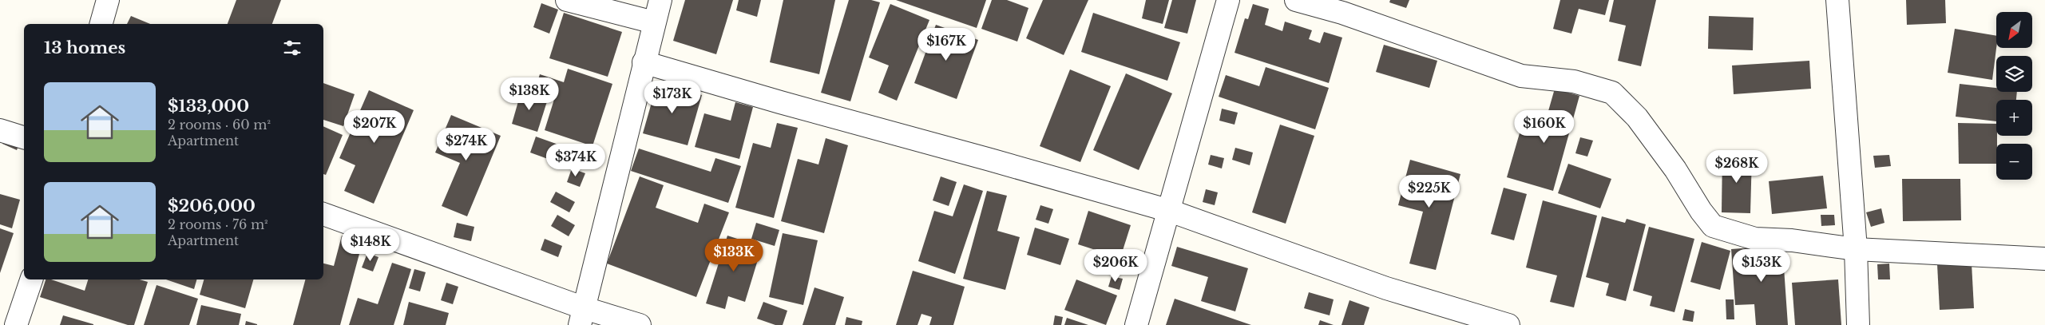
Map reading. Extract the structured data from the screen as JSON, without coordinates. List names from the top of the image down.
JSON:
{
  "north": "bottom left",
  "page": {
    "map_buttons": ["+", "−"],
    "heading": "13 homes",
    "price": [
      "$167K",
      "$138K",
      "$173K",
      "$207K",
      "$160K",
      "$274K",
      "$374K",
      "$268K",
      "$225K",
      "$148K",
      "$133K",
      "$206K",
      "$153K"
    ],
    "list": [
      {
        "name": "$133,000",
        "note": "2 rooms · 60 m² · Apartment"
      },
      {
        "name": "$206,000",
        "note": "2 rooms · 76 m² · Apartment"
      }
    ]
  }
}
